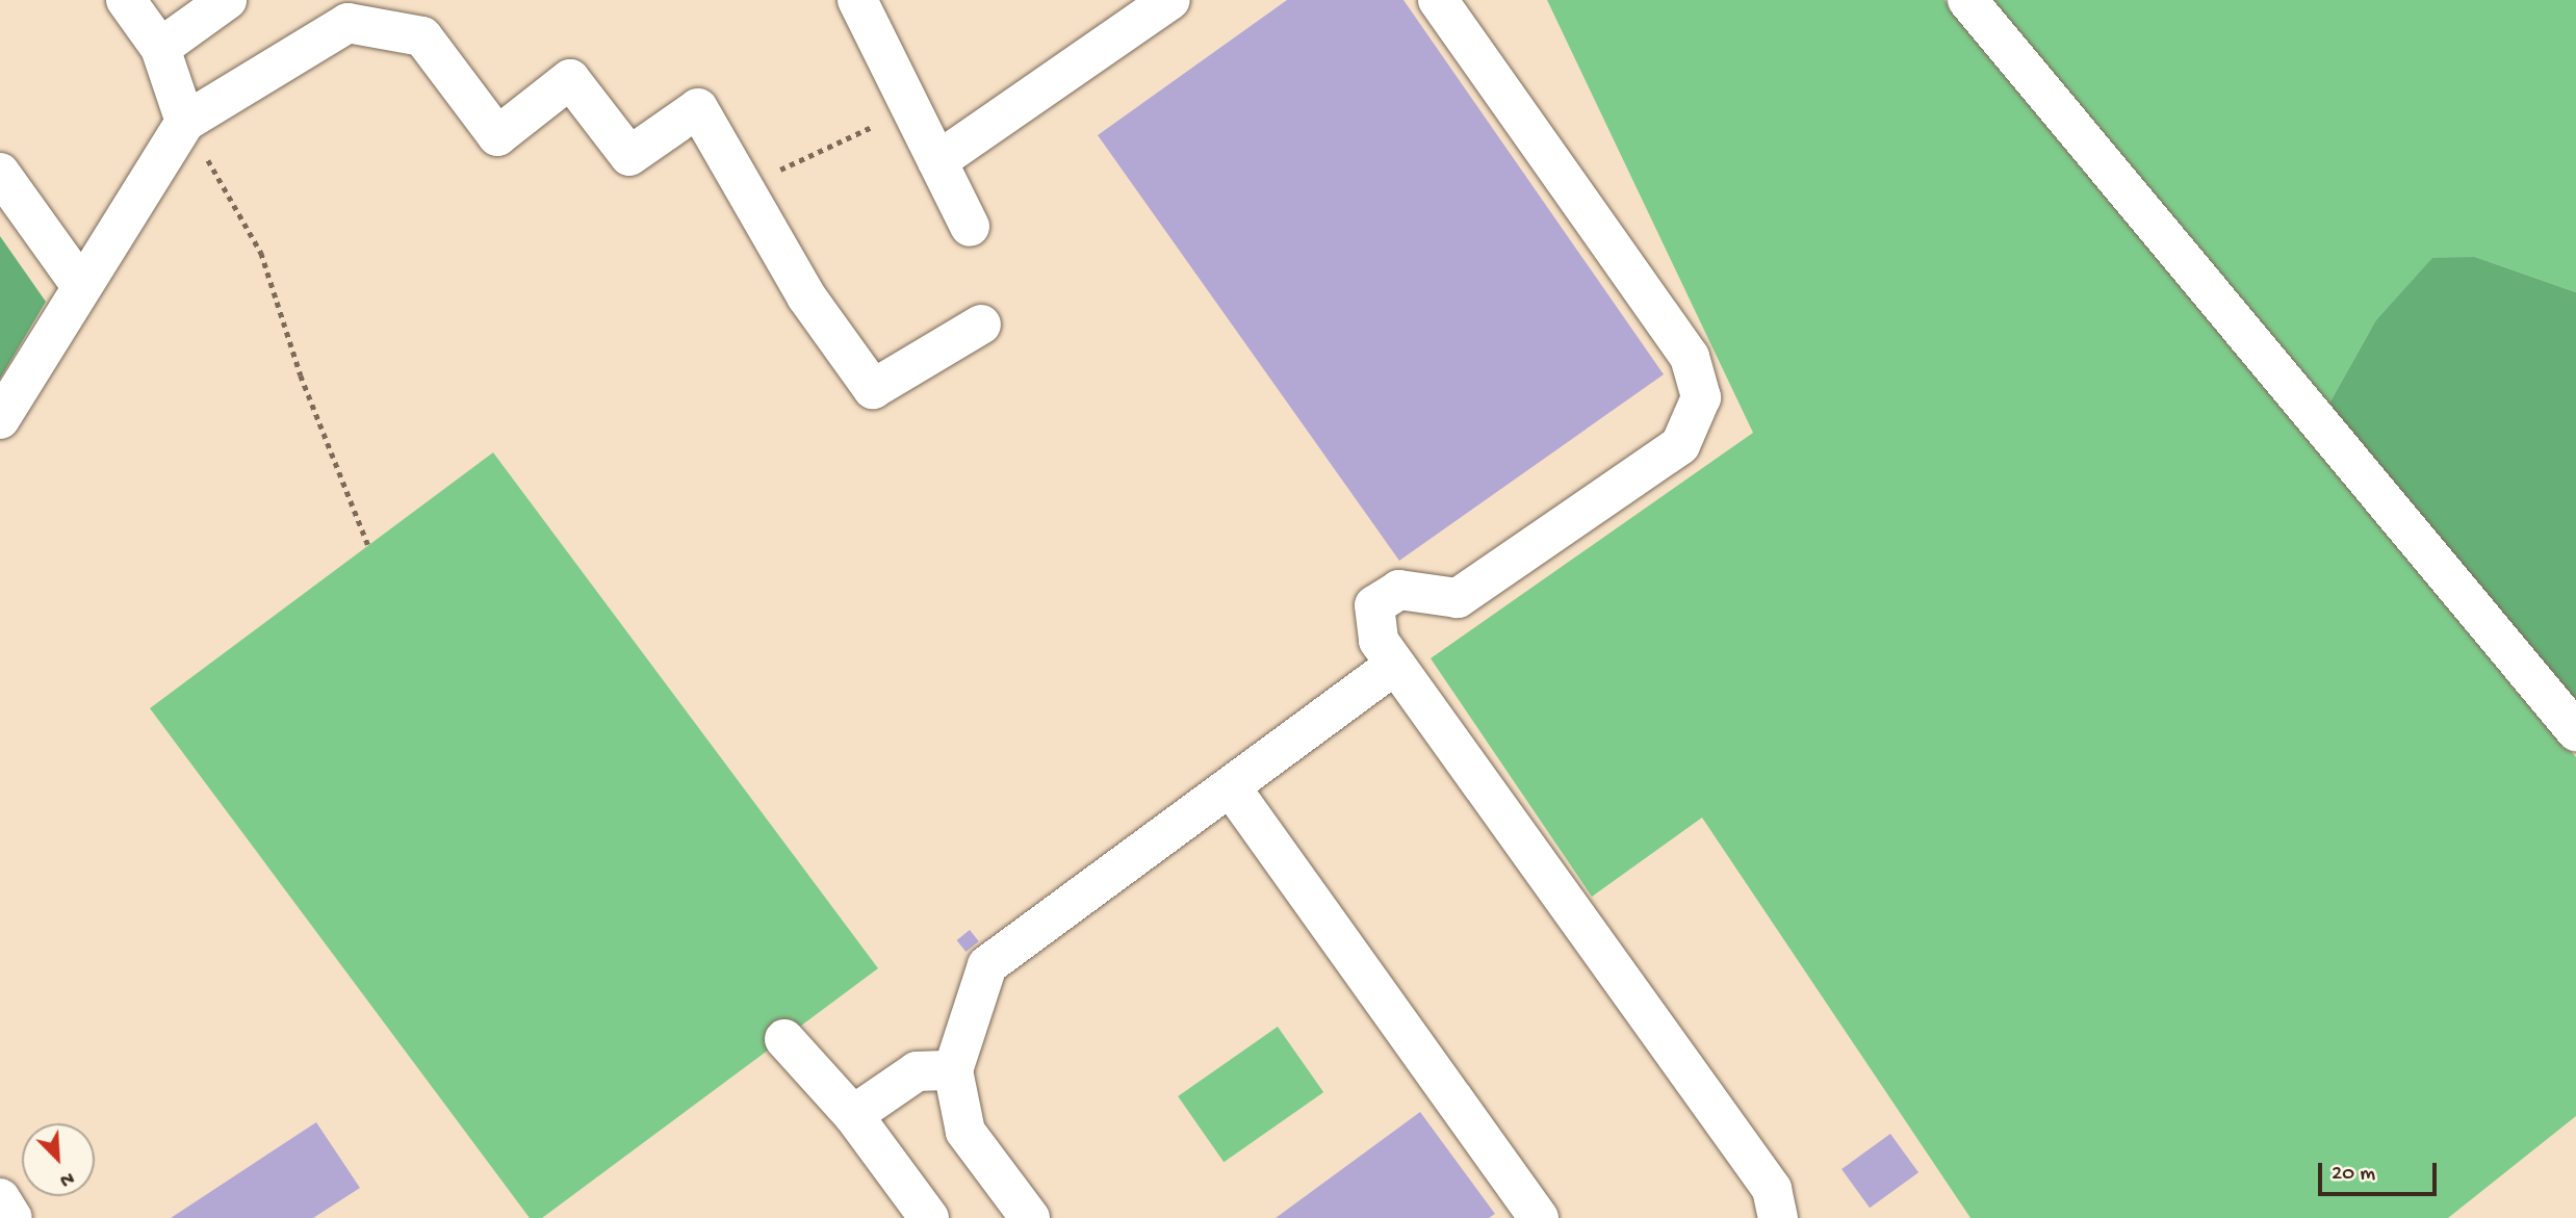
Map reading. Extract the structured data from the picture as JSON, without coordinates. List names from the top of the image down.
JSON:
{
  "scale_bar": "20 m",
  "north": "bottom right"
}
